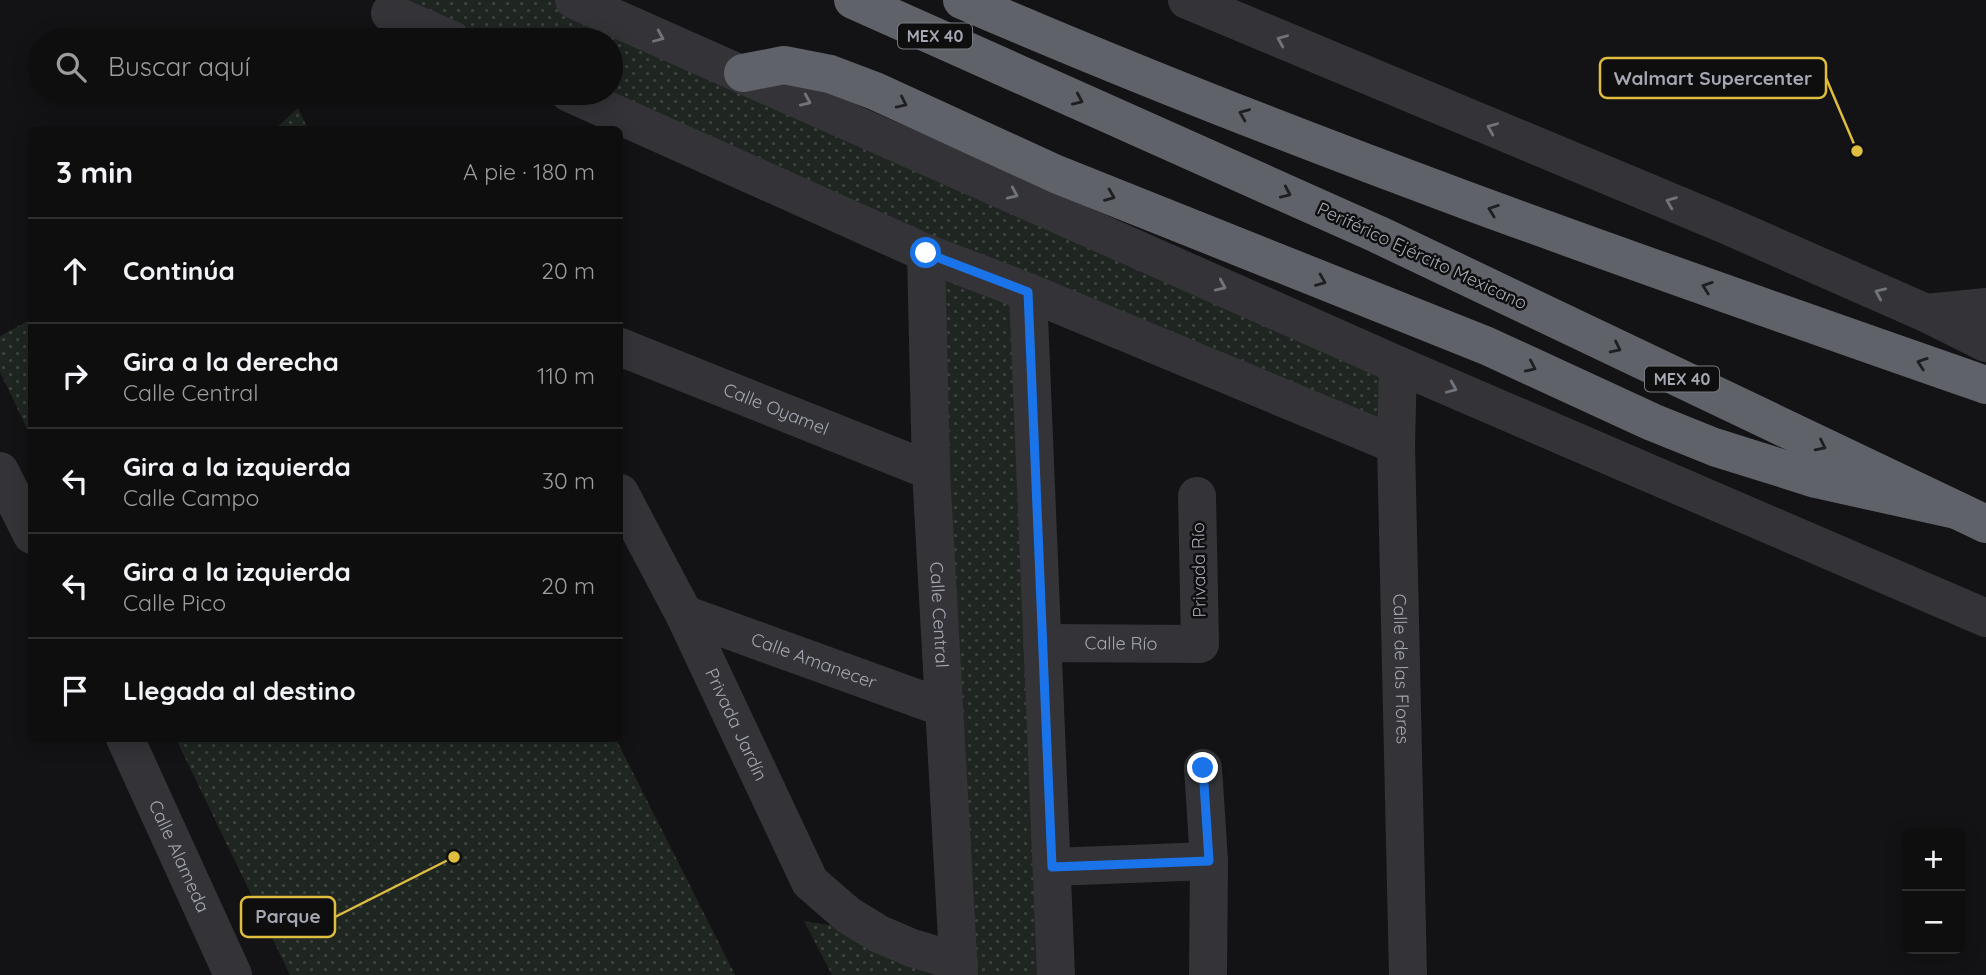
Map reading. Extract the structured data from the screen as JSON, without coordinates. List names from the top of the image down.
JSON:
{
  "streets": {
    "highway": ["MEX 40", "Periférico Ejército Mexicano"],
    "street": [
      "Calle Oyamel",
      "Privada Río",
      "Calle Central",
      "Calle Río",
      "Calle Amanecer",
      "Calle de las Flores",
      "Privada Jardín",
      "Calle Alameda"
    ]
  },
  "crossings": [
    ["Calle Oyamel", "Calle Central"],
    ["Privada Río", "Calle Río"],
    ["Calle Central", "Calle Amanecer"],
    ["Calle Central", "Privada Jardín"],
    ["Calle Amanecer", "Privada Jardín"]
  ],
  "places": ["Walmart Supercenter", "Parque"],
  "page": {
    "search": "Buscar aquí",
    "heading": ["3 min", "A pie · 180 m"],
    "list": [
      ["Continúa", "20 m"],
      ["Gira a la derecha", "Calle Central", "110 m"],
      ["Gira a la izquierda", "Calle Campo", "30 m"],
      ["Gira a la izquierda", "Calle Pico", "20 m"],
      "Llegada al destino"
    ],
    "map_buttons": ["+", "−"]
  }
}
